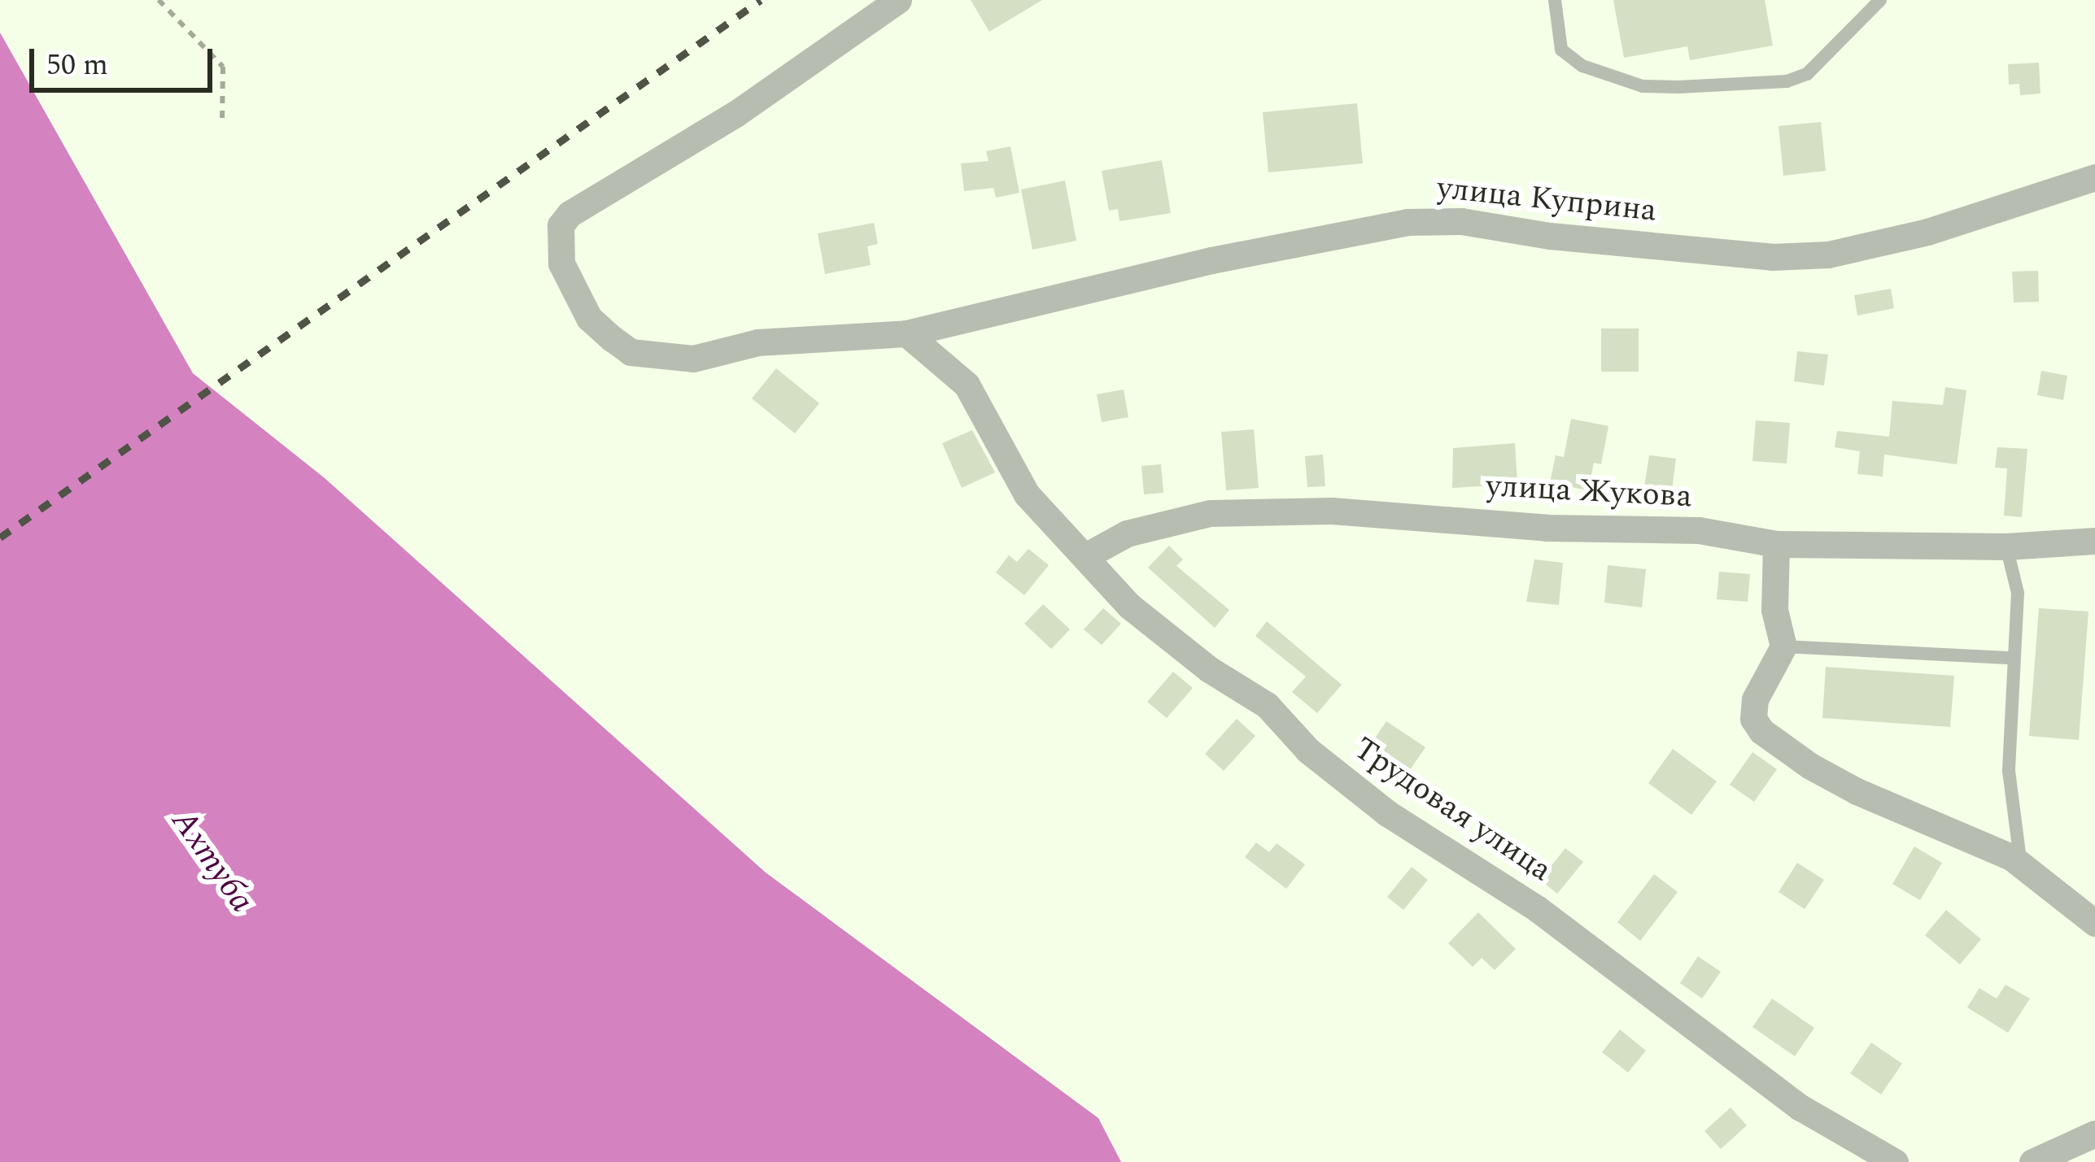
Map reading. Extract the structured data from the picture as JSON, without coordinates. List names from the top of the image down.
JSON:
{
  "streets": {
    "street": ["улица Куприна", "улица Жукова", "Трудовая улица"]
  },
  "crossings": [
    ["улица Куприна", "Трудовая улица"],
    ["улица Жукова", "Трудовая улица"]
  ],
  "water": ["Ахтуба"],
  "scale_bar": "50 m"
}
